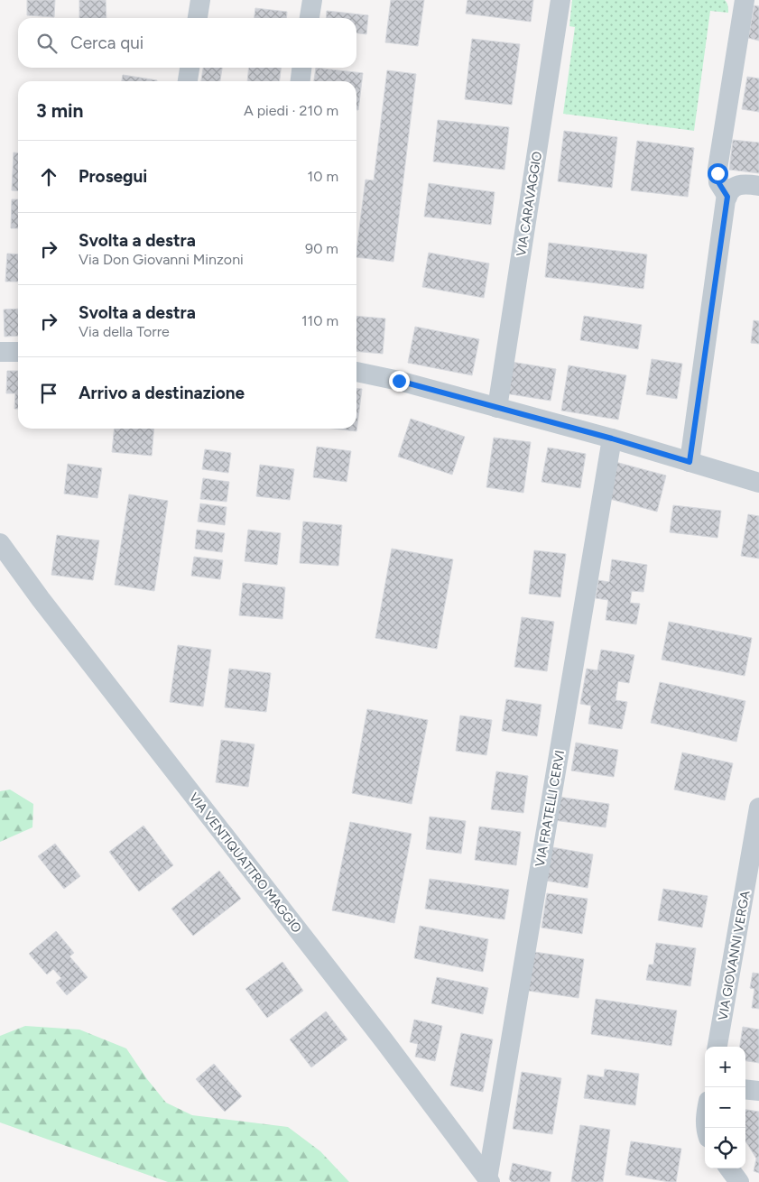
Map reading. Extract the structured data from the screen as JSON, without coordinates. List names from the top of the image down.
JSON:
{
  "streets": {
    "street": [
      "VIA CARAVAGGIO",
      "VIA FRATELLI CERVI",
      "VIA VENTIQUATTRO MAGGIO",
      "VIA GIOVANNI VERGA"
    ]
  },
  "crossings": [
    ["VIA FRATELLI CERVI", "VIA VENTIQUATTRO MAGGIO"]
  ],
  "page": {
    "search": "Cerca qui",
    "heading": ["3 min", "A piedi · 210 m"],
    "list": [
      ["Prosegui", "10 m"],
      ["Svolta a destra", "Via Don Giovanni Minzoni", "90 m"],
      ["Svolta a destra", "Via della Torre", "110 m"],
      "Arrivo a destinazione"
    ],
    "map_buttons": ["+", "−"]
  }
}
